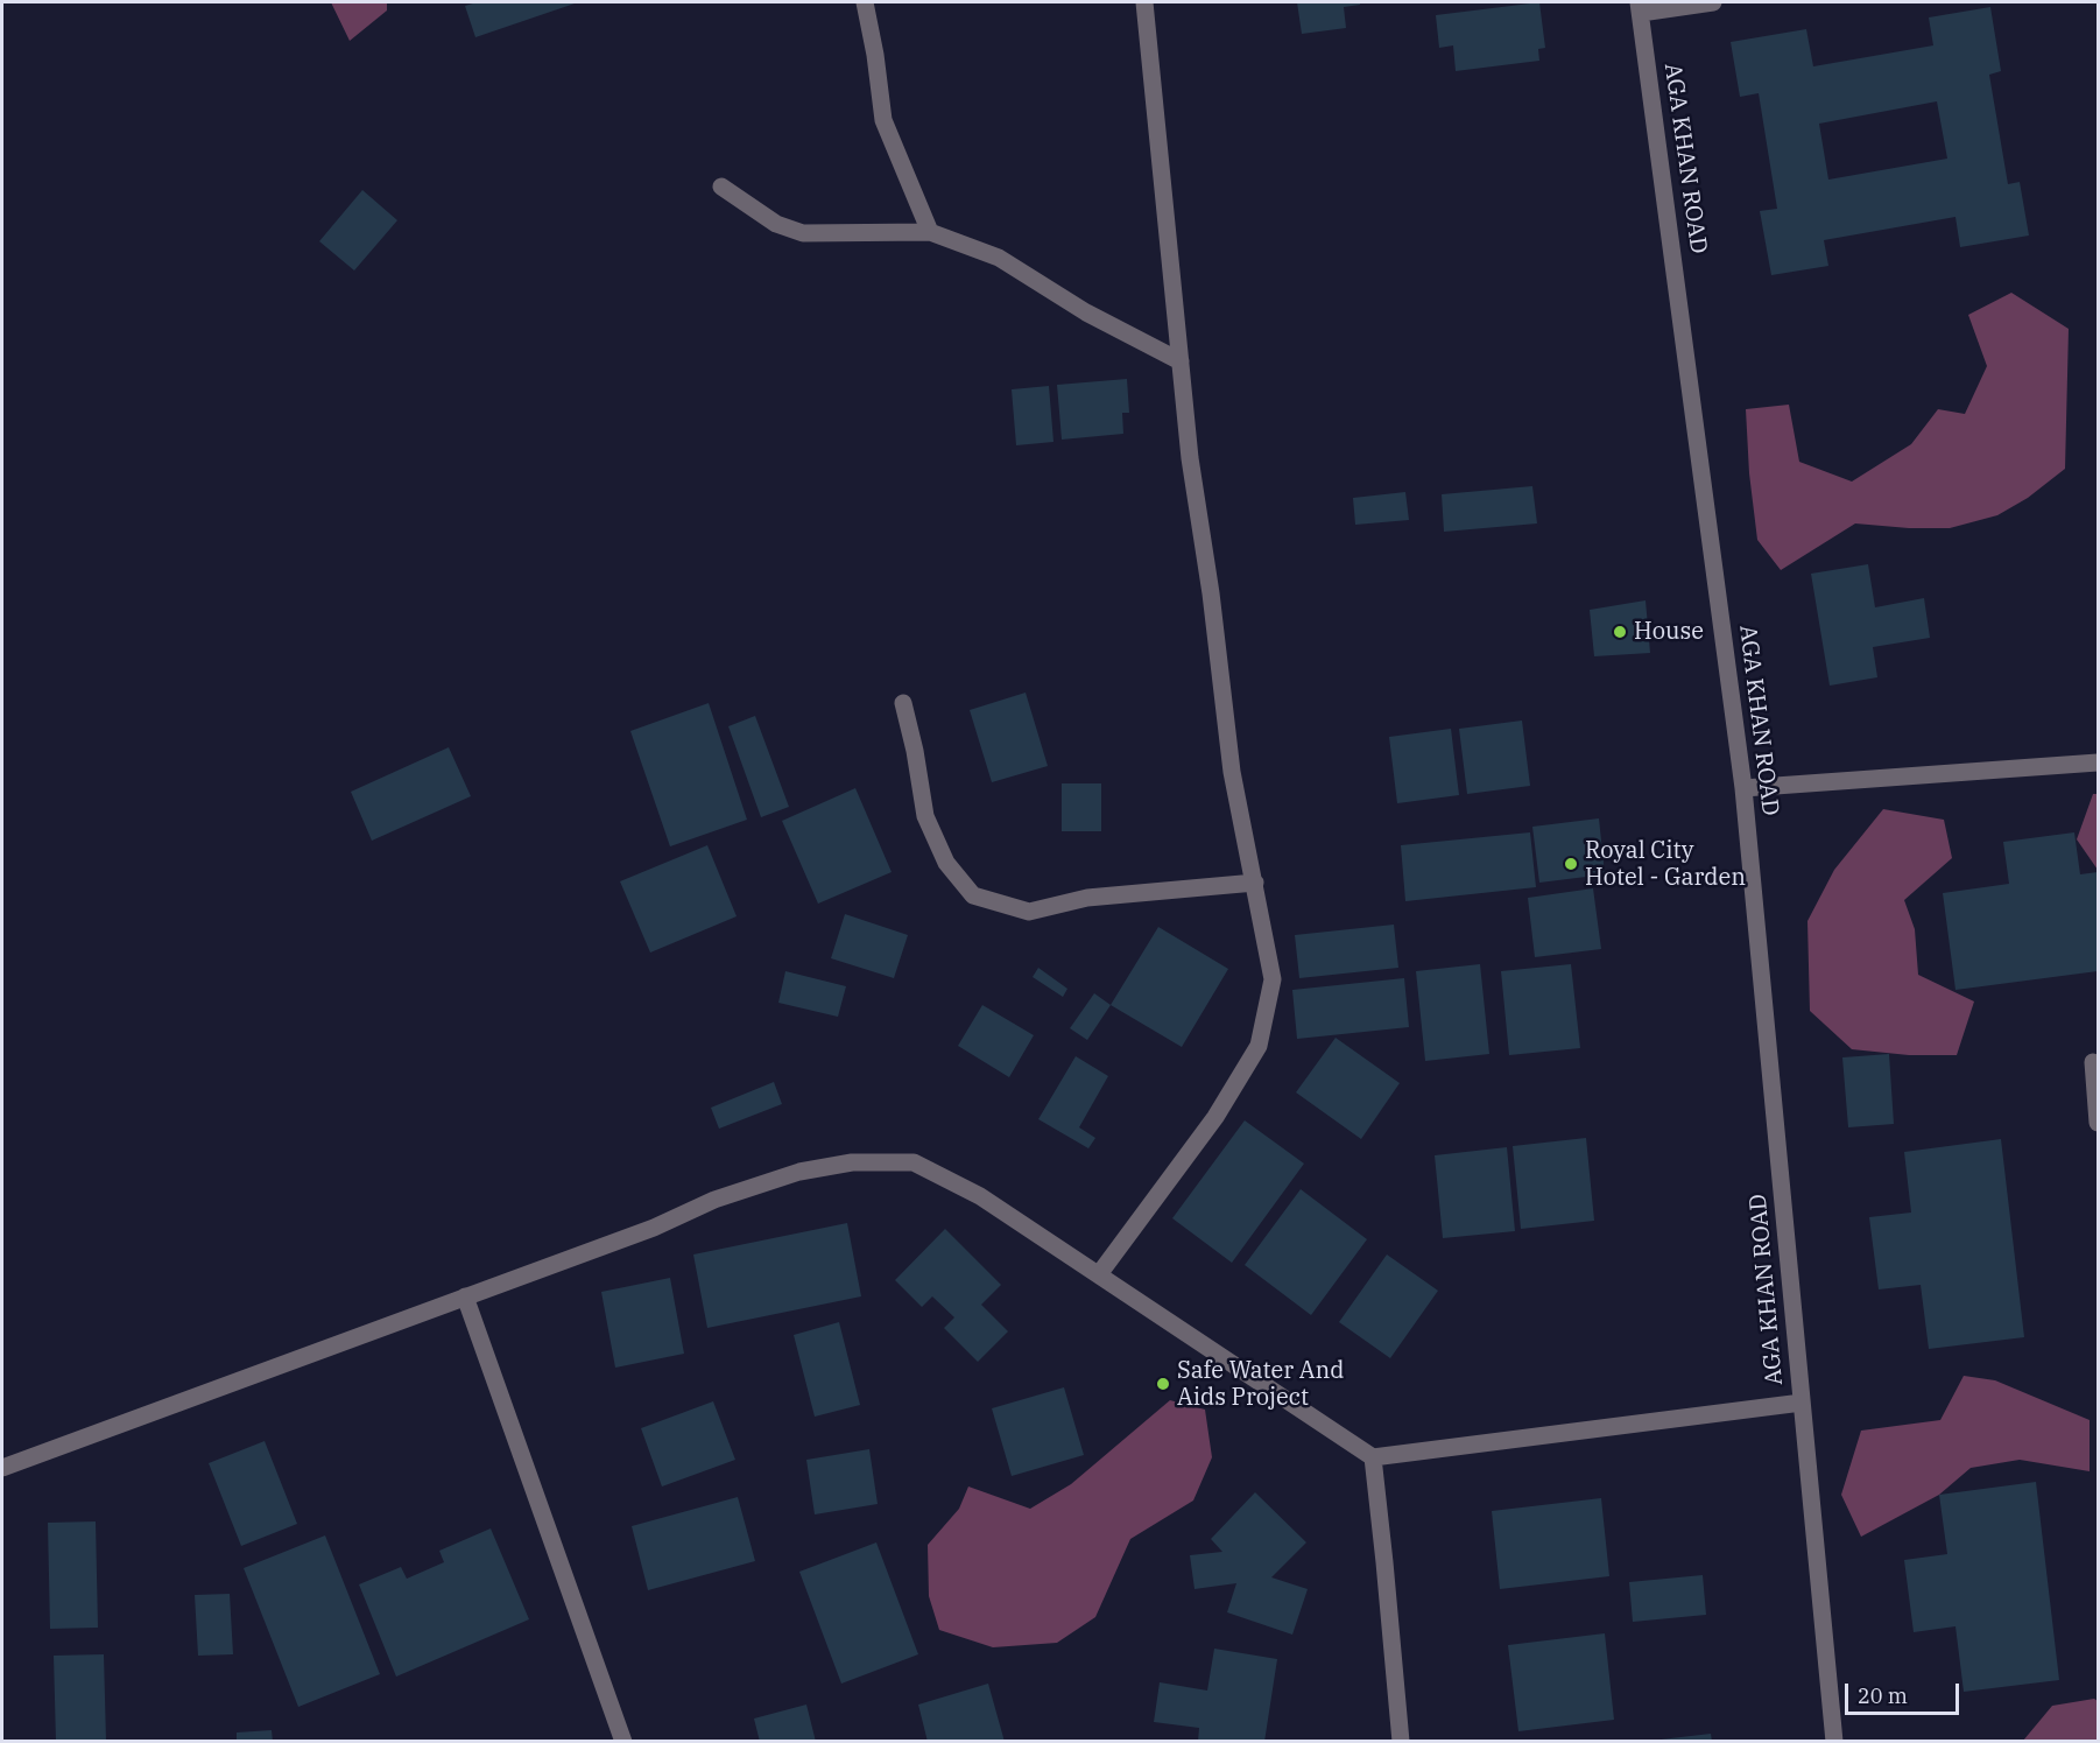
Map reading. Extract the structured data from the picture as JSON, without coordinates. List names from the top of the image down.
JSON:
{
  "streets": {
    "street": ["AGA KHAN ROAD"]
  },
  "places": ["House", "Royal City Hotel - Garden", "Safe Water And Aids Project"],
  "scale_bar": "20 m"
}
